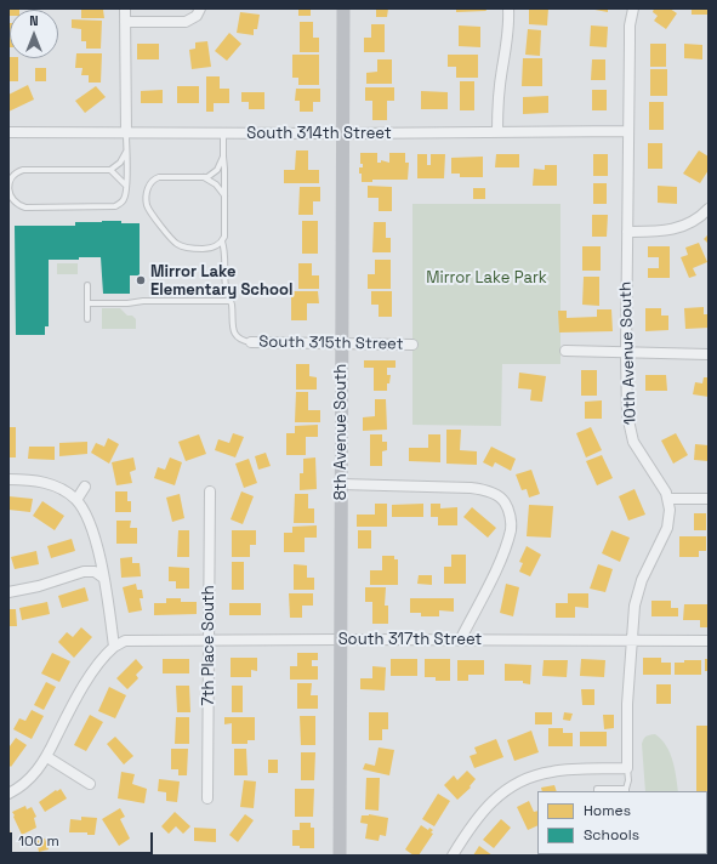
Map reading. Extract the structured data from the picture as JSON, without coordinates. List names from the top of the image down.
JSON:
{
  "streets": {
    "street": [
      "South 314th Street",
      "South 315th Street",
      "10th Avenue South",
      "8th Avenue South",
      "South 317th Street",
      "7th Place South"
    ]
  },
  "crossings": [
    ["South 314th Street", "10th Avenue South"],
    ["South 314th Street", "8th Avenue South"],
    ["South 315th Street", "8th Avenue South"],
    ["8th Avenue South", "South 317th Street"],
    ["South 317th Street", "7th Place South"]
  ],
  "parks": ["Mirror Lake Park"],
  "places": ["Mirror Lake Elementary School"],
  "legend": ["Homes", "Schools"],
  "scale_bar": "100 m",
  "north": "top"
}
